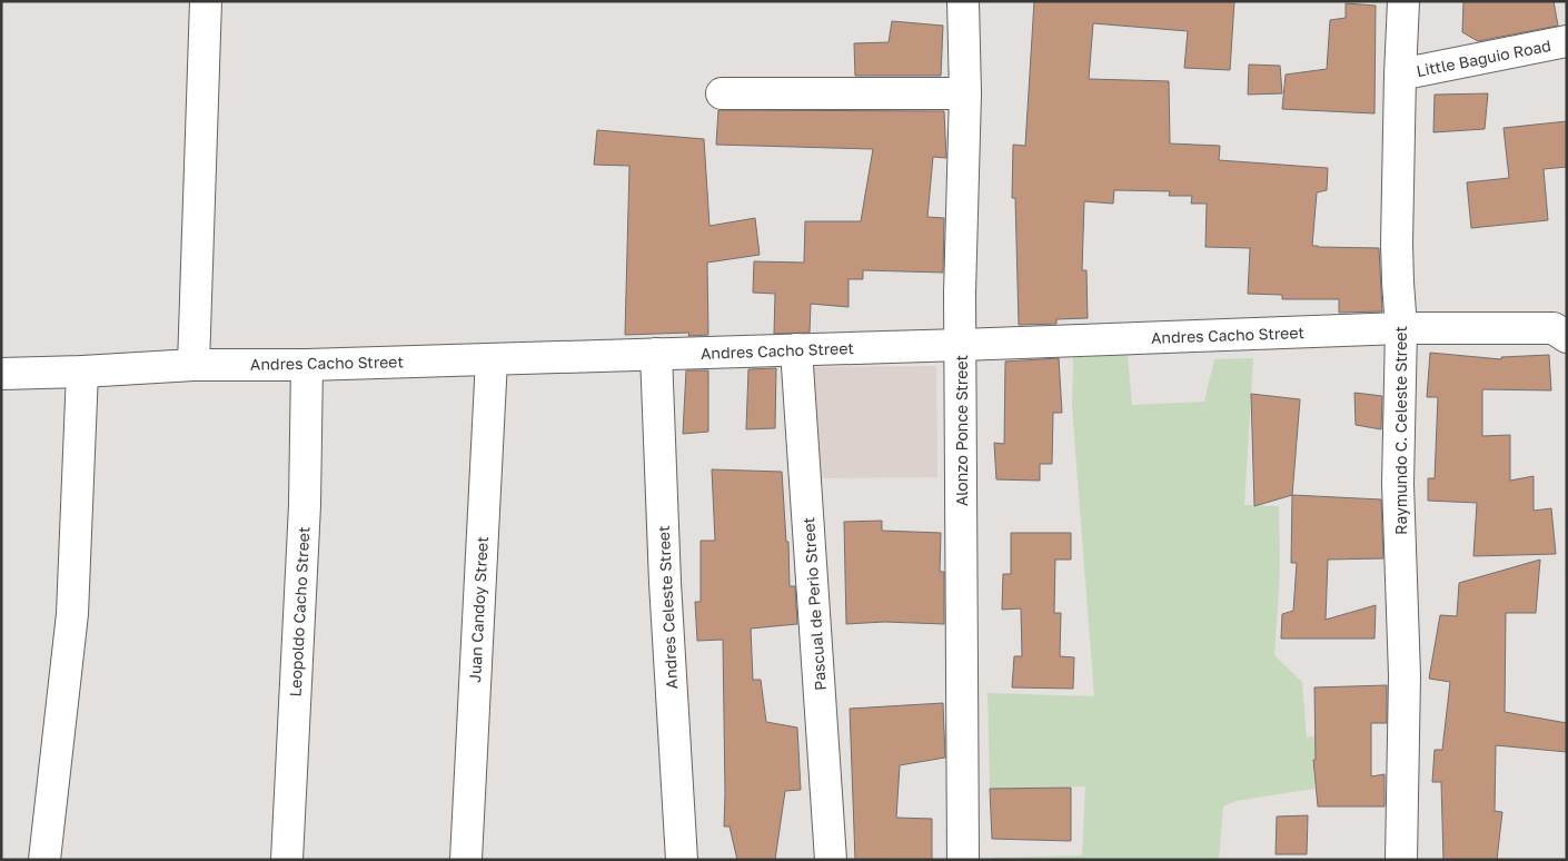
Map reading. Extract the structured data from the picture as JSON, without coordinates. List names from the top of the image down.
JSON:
{
  "streets": {
    "street": [
      "Little Baguio Road",
      "Andres Cacho Street",
      "Alonzo Ponce Street",
      "Raymundo C. Celeste Street",
      "Pascual de Perio Street",
      "Andres Celeste Street",
      "Juan Candoy Street",
      "Leopoldo Cacho Street"
    ]
  },
  "crossings": [
    ["Little Baguio Road", "Raymundo C. Celeste Street"],
    ["Andres Cacho Street", "Alonzo Ponce Street"],
    ["Andres Cacho Street", "Raymundo C. Celeste Street"],
    ["Andres Cacho Street", "Pascual de Perio Street"],
    ["Andres Cacho Street", "Andres Celeste Street"],
    ["Andres Cacho Street", "Juan Candoy Street"],
    ["Andres Cacho Street", "Leopoldo Cacho Street"]
  ]
}
